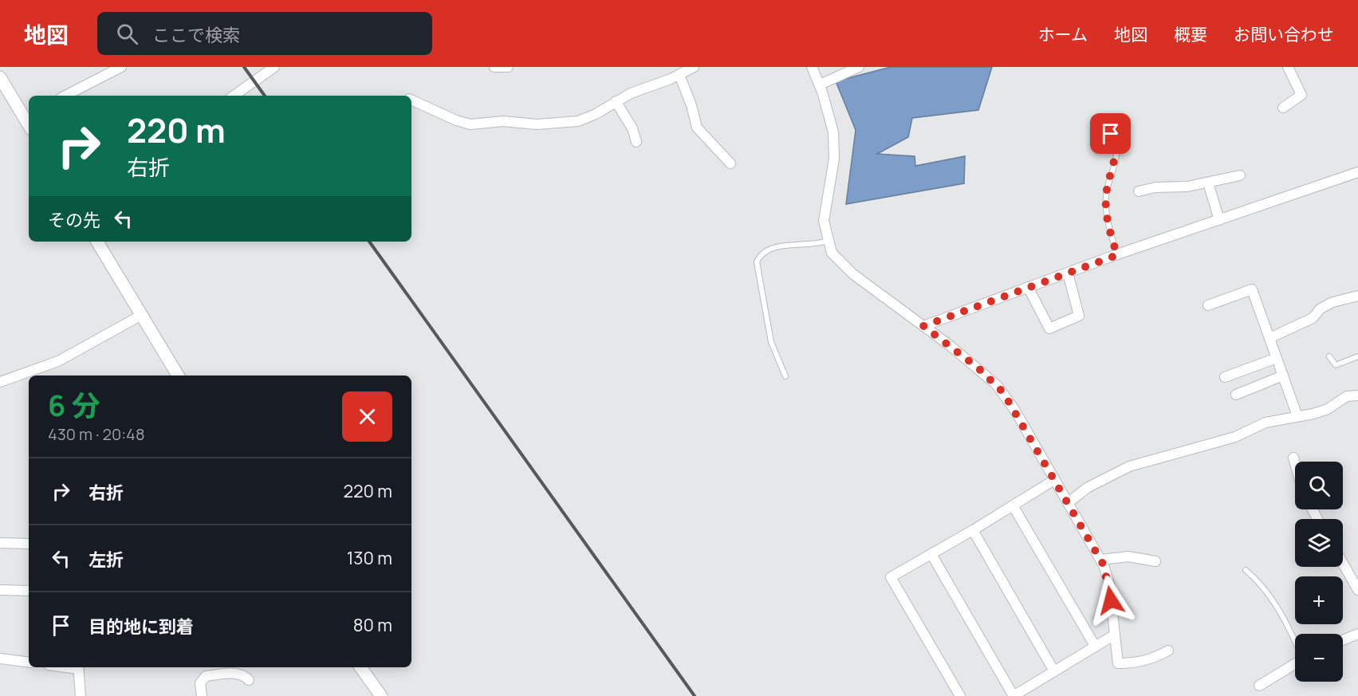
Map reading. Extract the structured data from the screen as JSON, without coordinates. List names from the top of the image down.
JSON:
{
  "page": {
    "header": "地図",
    "search": "ここで検索",
    "nav": [
      "ホーム",
      "地図",
      "概要",
      "お問い合わせ"
    ],
    "turn": ["220 m", "右折"],
    "then": "その先",
    "heading": ["6 分", "430 m · 20:48"],
    "list": [
      {
        "name": "右折",
        "value": "220 m"
      },
      {
        "name": "左折",
        "value": "130 m"
      },
      {
        "name": "目的地に到着",
        "value": "80 m"
      }
    ],
    "map_buttons": ["+", "−"]
  }
}
